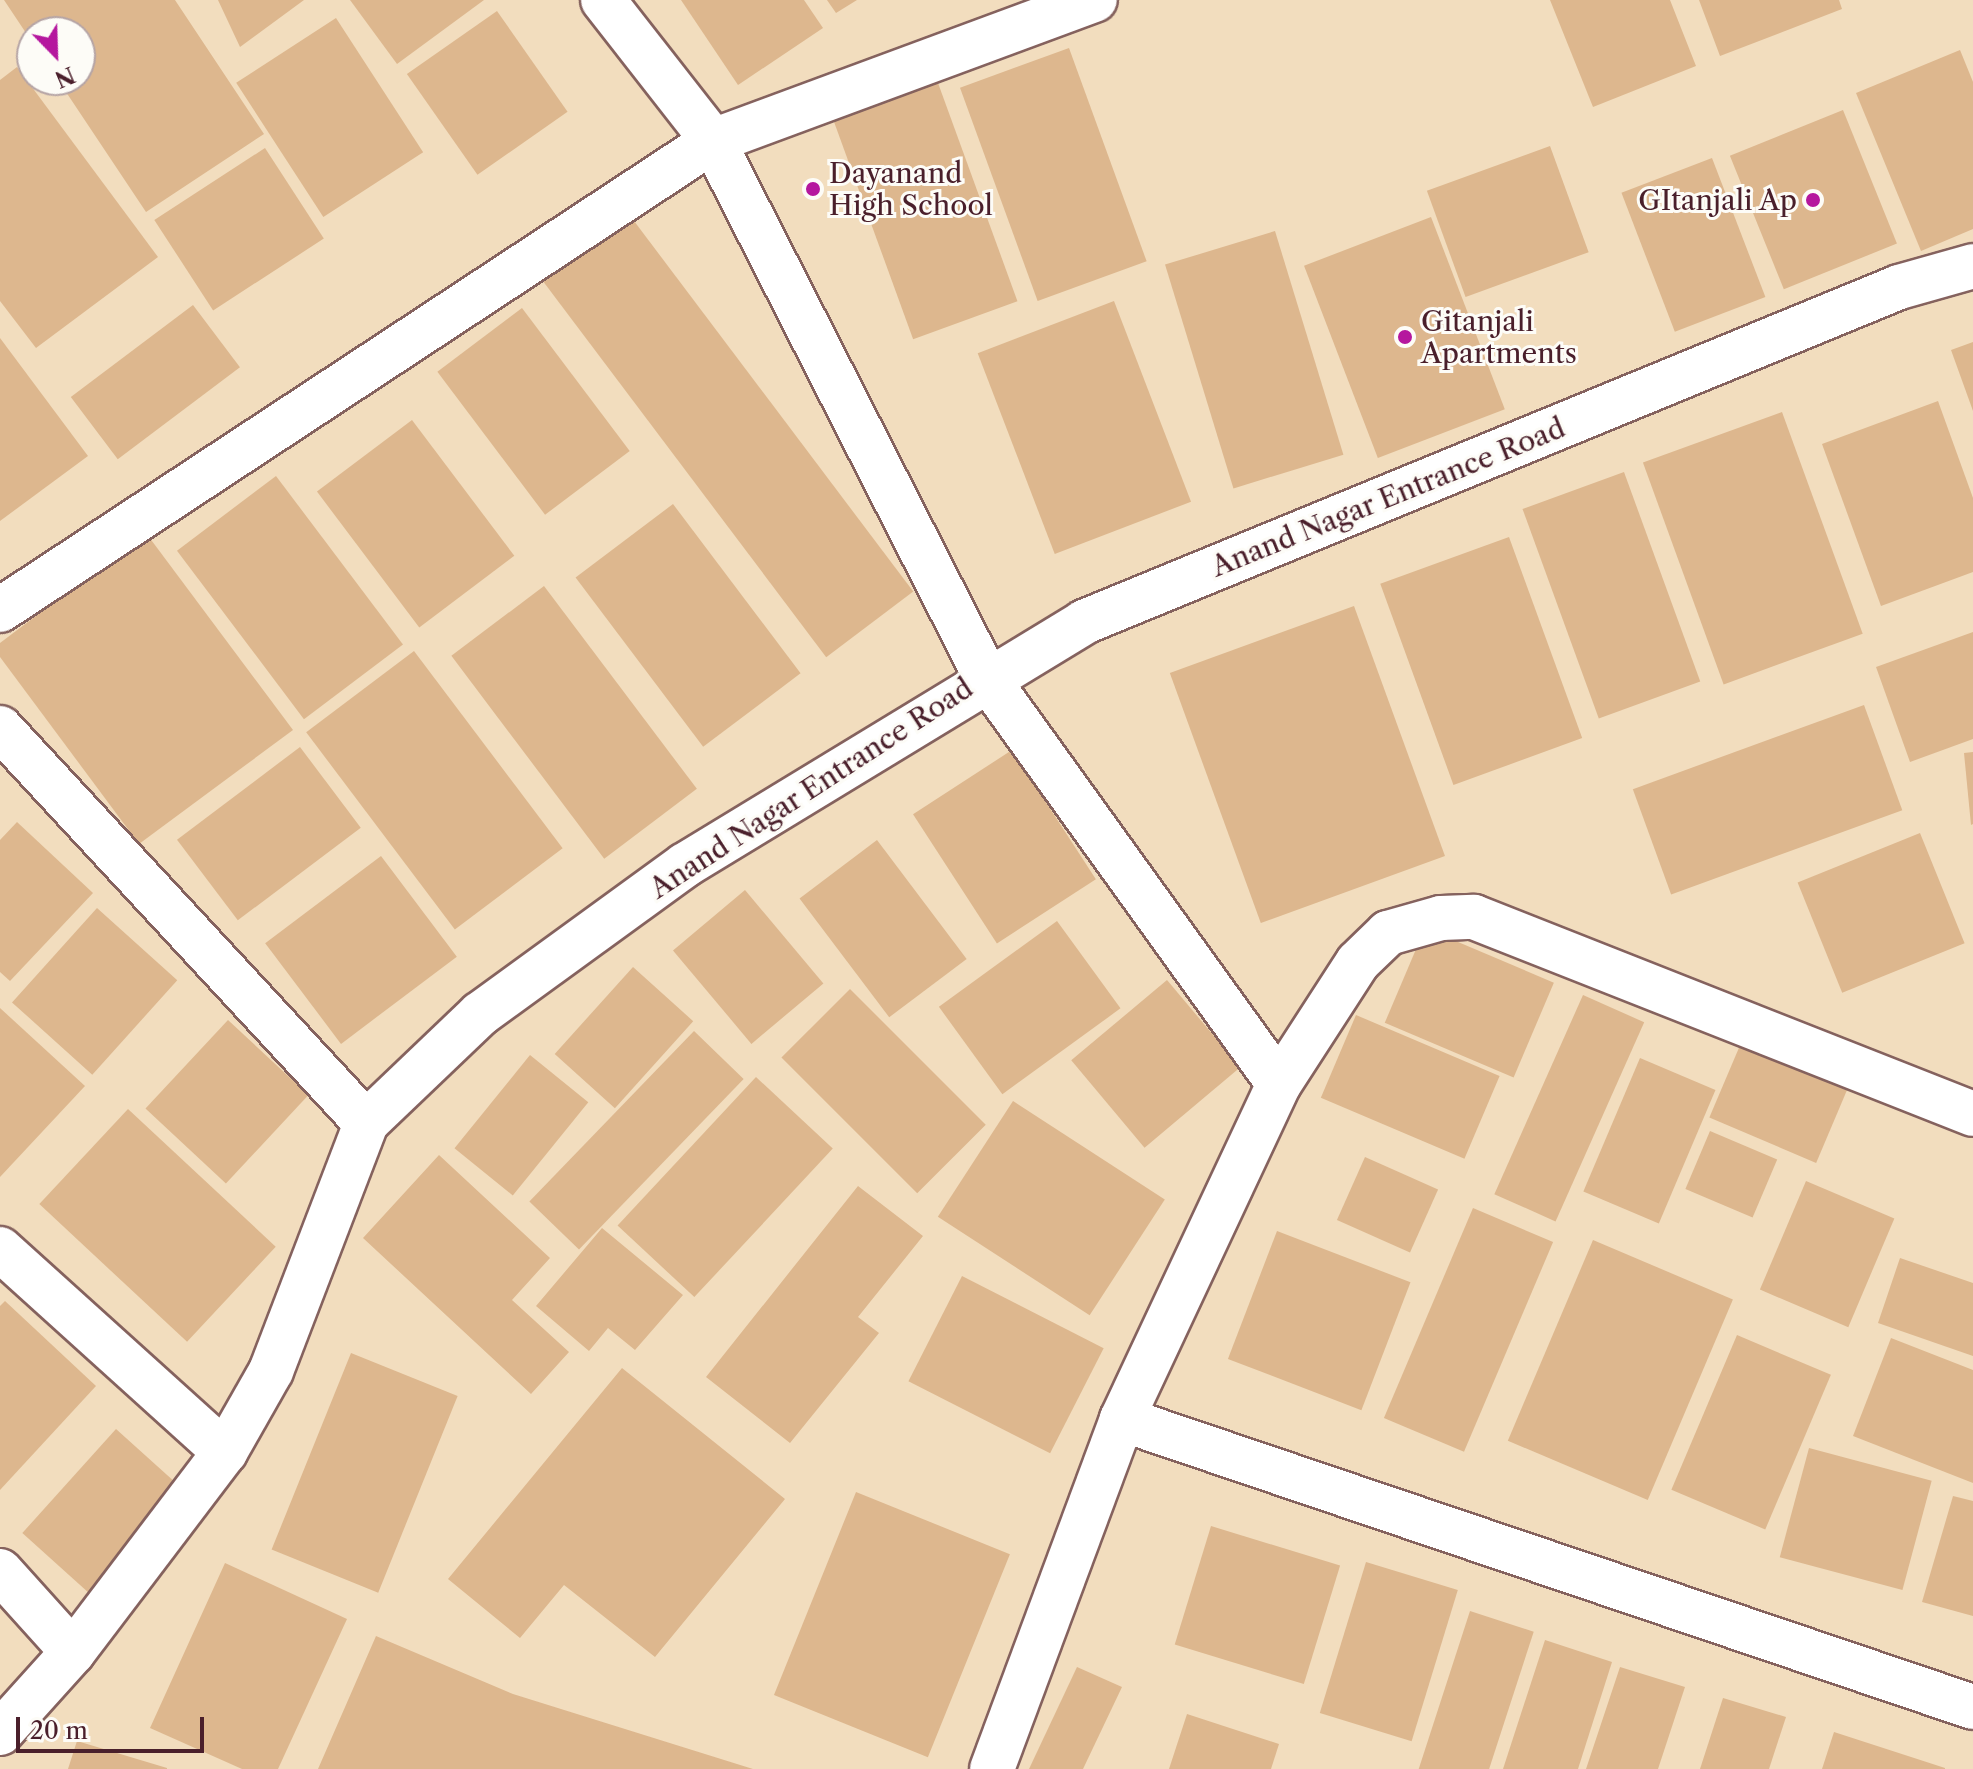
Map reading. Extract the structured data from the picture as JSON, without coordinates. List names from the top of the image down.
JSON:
{
  "streets": {
    "street": ["Anand Nagar Entrance Road"]
  },
  "places": ["Dayanand High School", "GItanjali Ap", "Gitanjali Apartments"],
  "scale_bar": "20 m",
  "north": "bottom right"
}
